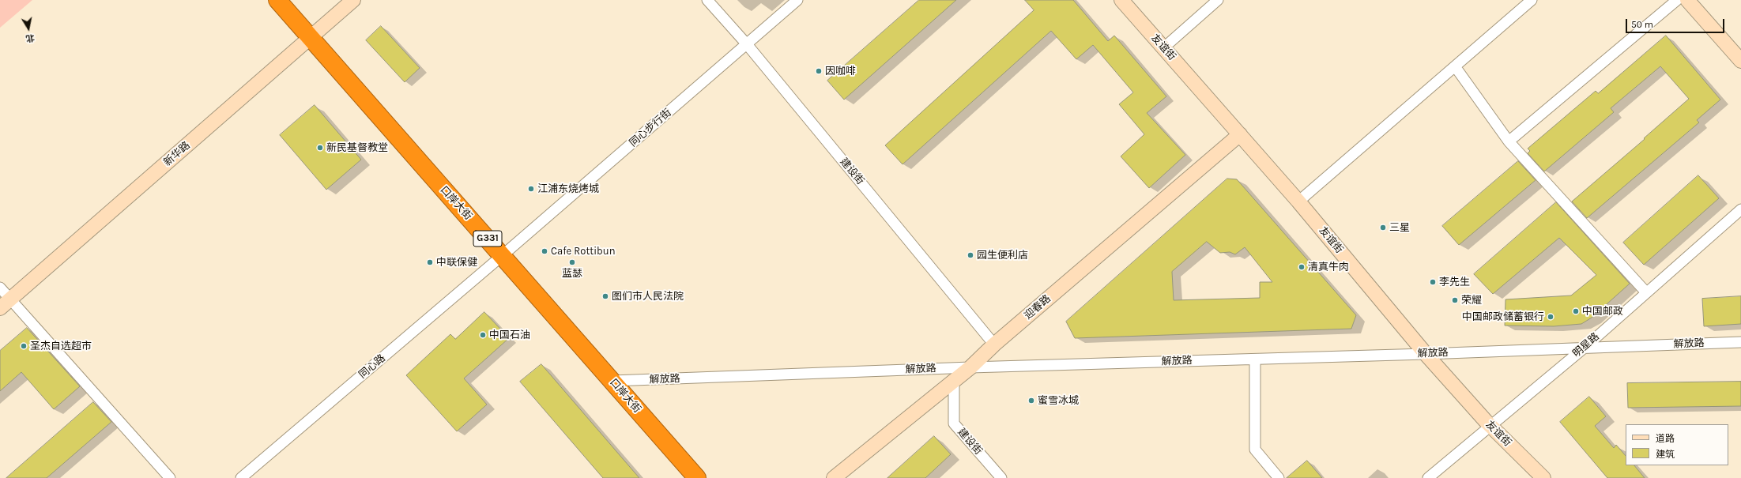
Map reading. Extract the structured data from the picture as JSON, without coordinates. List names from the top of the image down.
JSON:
{
  "streets": {
    "highway": ["口岸大街", "G331"],
    "street": [
      "友谊街",
      "同心步行街",
      "新华路",
      "建设街",
      "迎春路",
      "解放路",
      "明星路",
      "同心路"
    ]
  },
  "crossings": [
    ["友谊街", "迎春路"],
    ["友谊街", "解放路"],
    ["友谊街", "明星路"],
    ["同心步行街", "建设街"],
    ["同心步行街", "口岸大街"],
    ["同心步行街", "同心路"],
    ["新华路", "口岸大街"],
    ["建设街", "迎春路"],
    ["口岸大街", "解放路"],
    ["口岸大街", "同心路"],
    ["迎春路", "解放路"],
    ["解放路", "明星路"]
  ],
  "places": [
    "因咖啡",
    "新民基督教堂",
    "江浦东烧烤城",
    "三星",
    "Cafe Rottibun",
    "园生便利店",
    "中联保健",
    "蓝瑟",
    "清真牛肉",
    "李先生",
    "图们市人民法院",
    "荣耀",
    "中国邮政",
    "中国邮政储蓄银行",
    "中国石油",
    "圣杰自选超市",
    "蜜雪冰城"
  ],
  "legend": ["道路", "建筑"],
  "scale_bar": "50 m",
  "north": "bottom"
}
